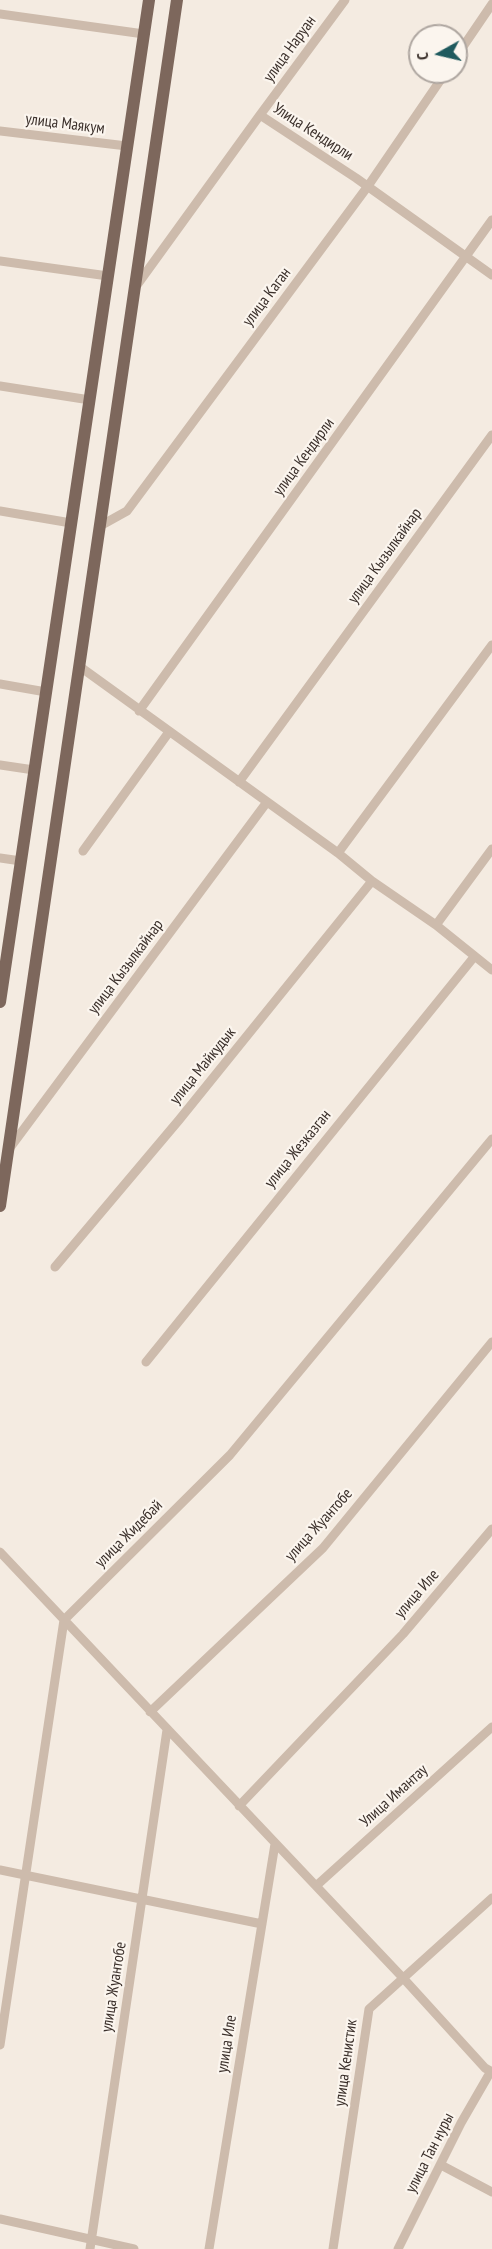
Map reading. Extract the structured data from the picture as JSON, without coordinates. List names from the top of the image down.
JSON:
{
  "streets": {
    "street": [
      "улица Наруан",
      "улица Маякум",
      "Улица Кендирли",
      "улица Каган",
      "улица Кендирли",
      "улица Кызылкайнар",
      "улица Майкудык",
      "улица Жезказган",
      "улица Жуантобе",
      "улица Жидебай",
      "улица Иле",
      "Улица Имантау",
      "улица Кенистик",
      "улица Тан нуры"
    ]
  },
  "crossings": [
    ["улица Наруан", "Улица Кендирли"],
    ["Улица Кендирли", "улица Каган"],
    ["Улица Кендирли", "улица Кендирли"]
  ],
  "north": "left"
}
